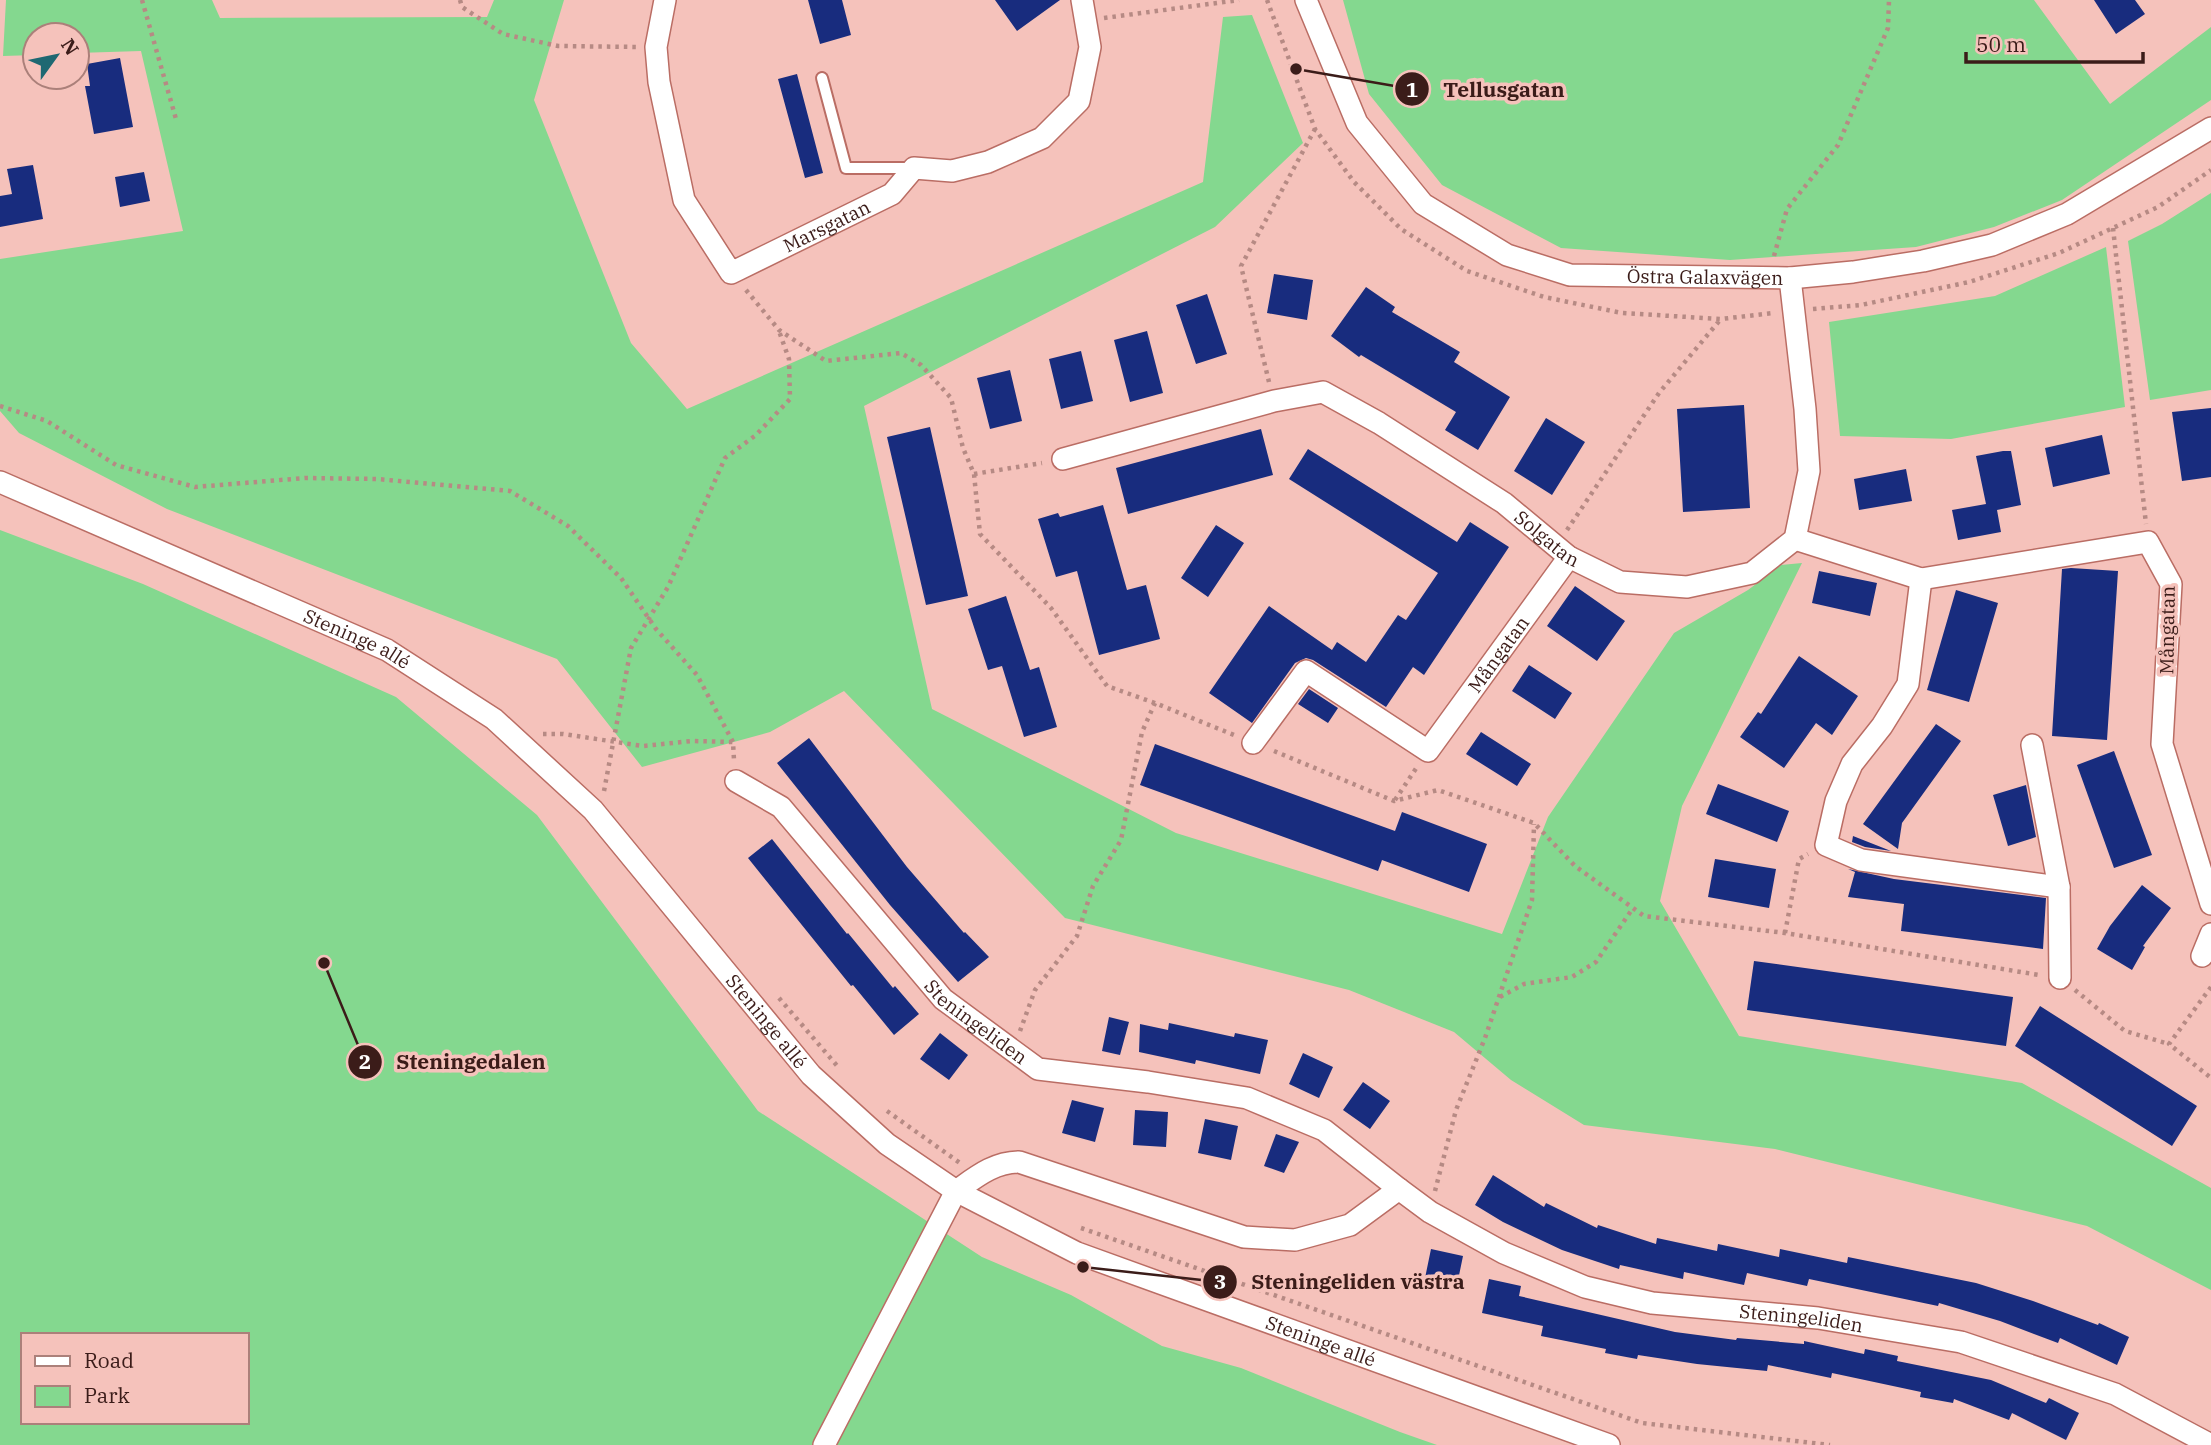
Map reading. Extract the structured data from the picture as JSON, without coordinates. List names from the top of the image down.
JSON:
{
  "streets": {
    "street": [
      "Marsgatan",
      "Östra Galaxvägen",
      "Solgatan",
      "Mångatan",
      "Steninge allé",
      "Steningeliden"
    ]
  },
  "crossings": [
    ["Solgatan", "Mångatan"]
  ],
  "places": ["Tellusgatan", "Steningedalen", "Steningeliden västra"],
  "legend": ["Road", "Park"],
  "scale_bar": "50 m",
  "north": "top right"
}
